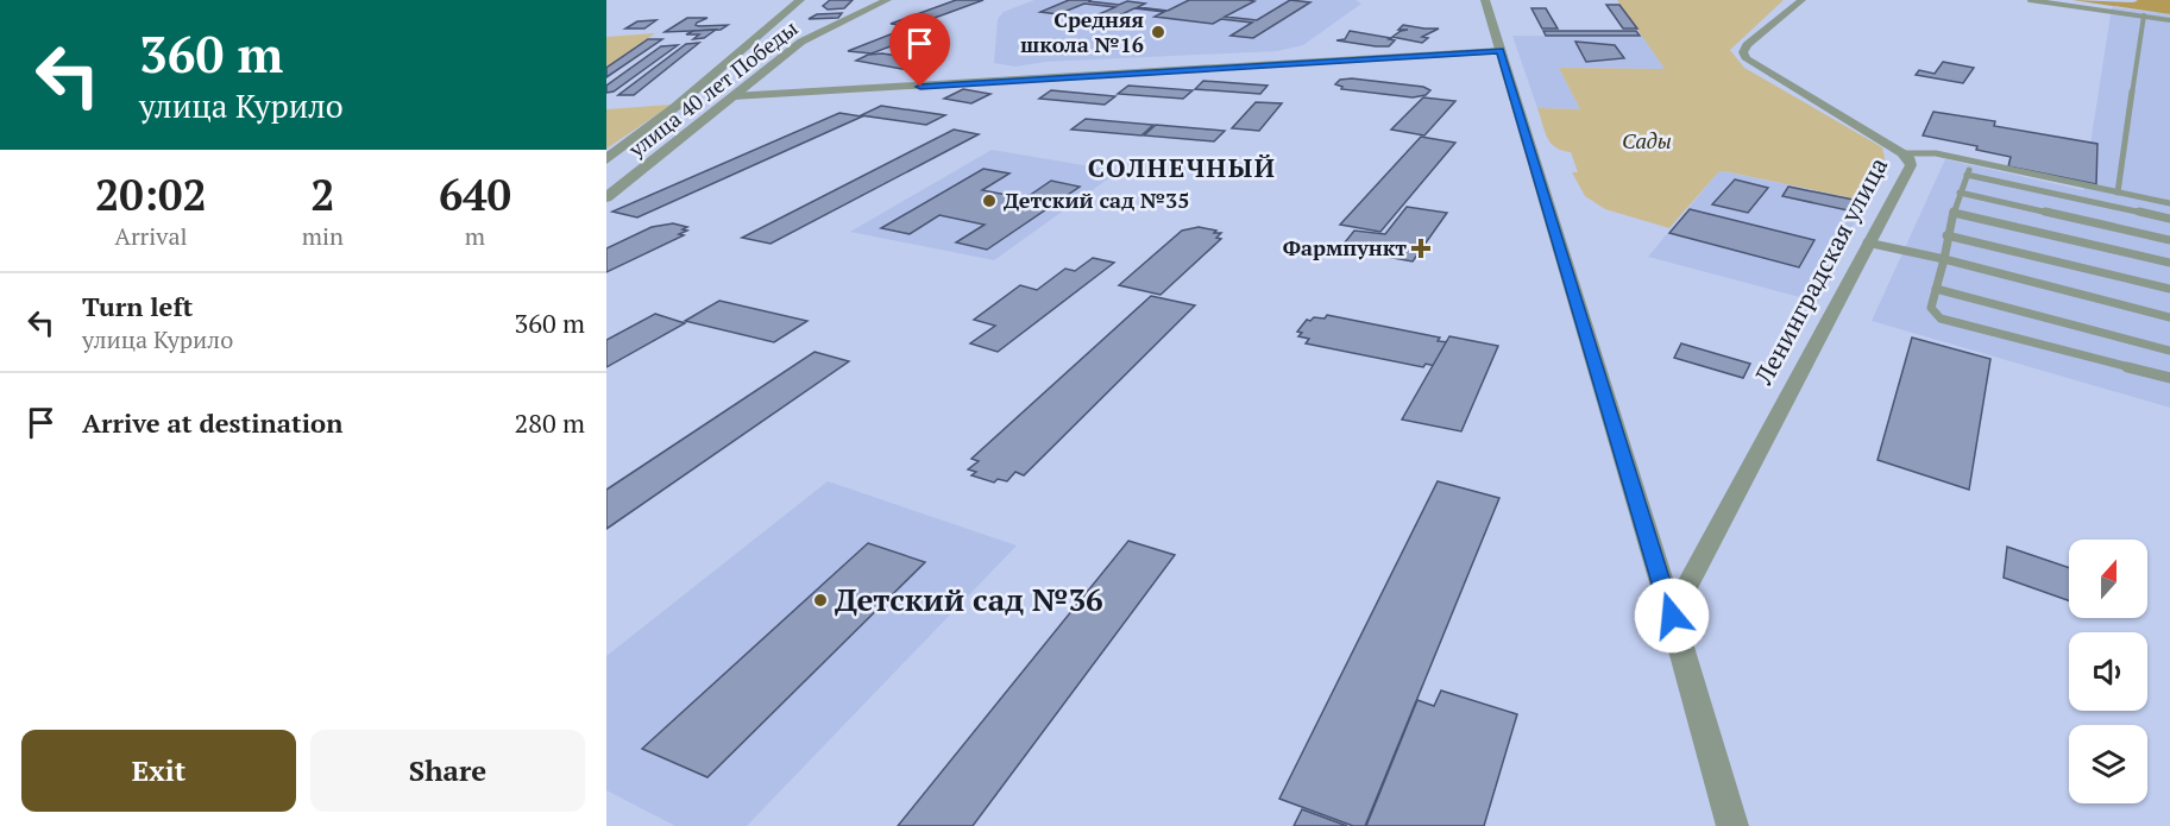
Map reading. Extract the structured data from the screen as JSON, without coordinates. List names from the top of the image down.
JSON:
{
  "streets": {
    "street": ["улица 40 лет Победы", "Ленинградская улица"]
  },
  "districts": ["СОЛНЕЧНЫЙ"],
  "parks": ["Сады"],
  "places": {
    "other": ["Средняя школа №16", "Детский сад №35", "Детский сад №36"],
    "health": ["Фармпункт"]
  },
  "north": "top",
  "page": {
    "turn": ["360 m", "улица Курило"],
    "eta": [
      "20:02",
      "Arrival",
      "2",
      "min",
      "640",
      "m"
    ],
    "list": [
      {
        "name": "Turn left",
        "note": "улица Курило",
        "value": "360 m"
      },
      {
        "name": "Arrive at destination",
        "value": "280 m"
      }
    ],
    "buttons": ["Exit", "Share"]
  }
}
